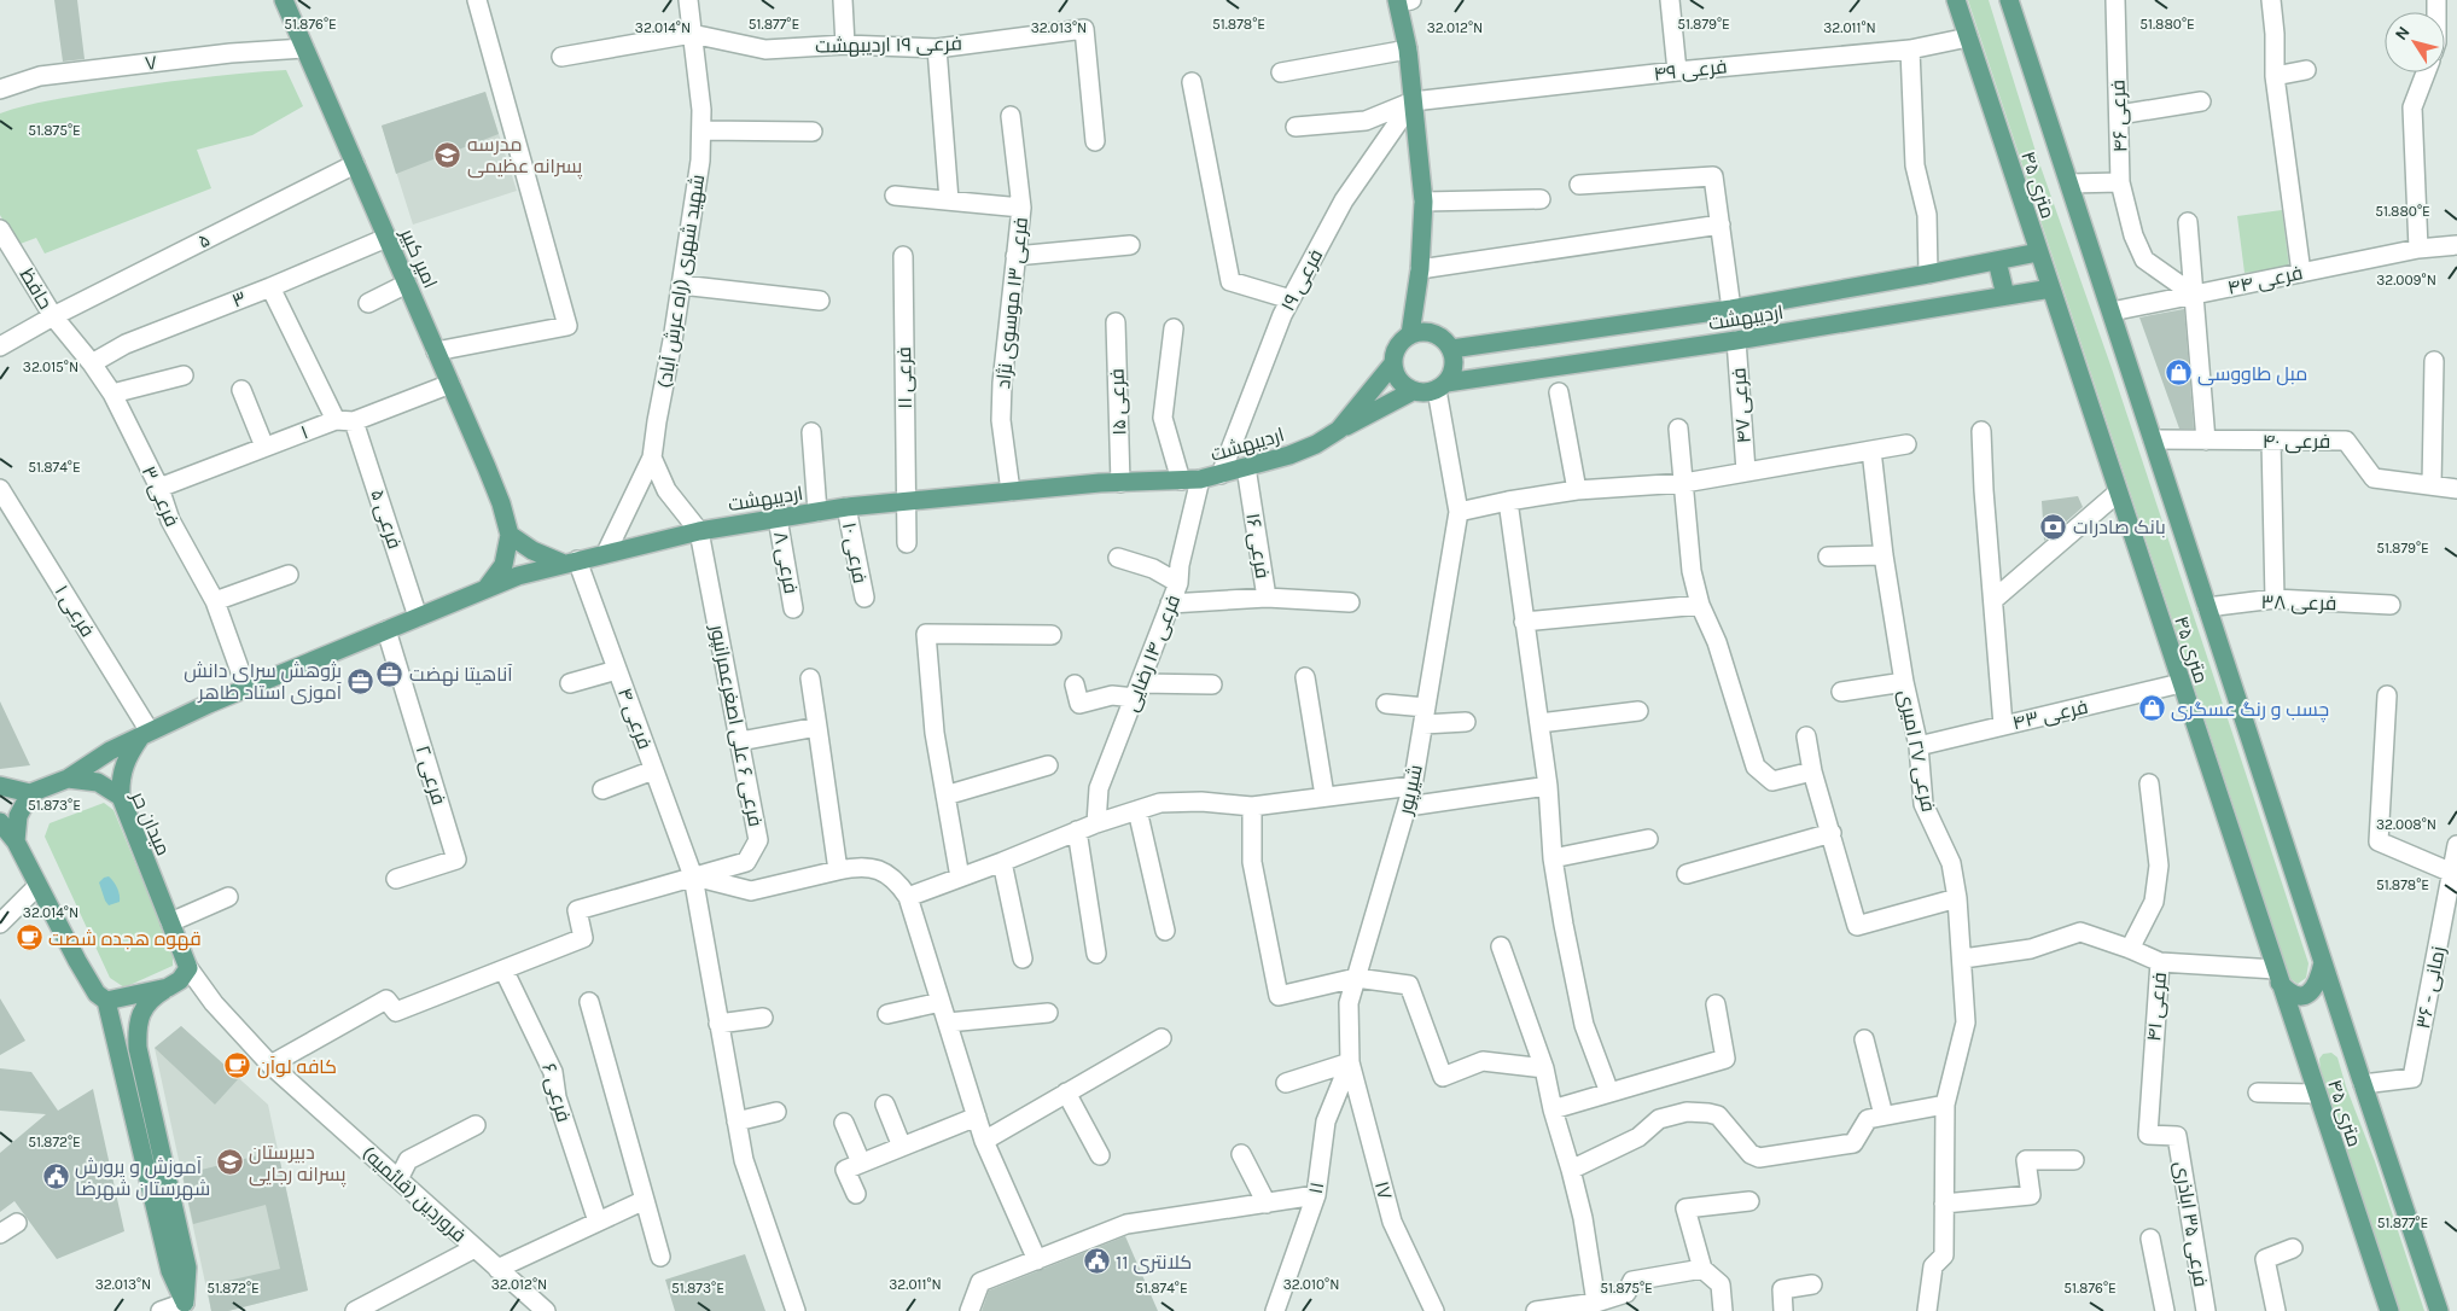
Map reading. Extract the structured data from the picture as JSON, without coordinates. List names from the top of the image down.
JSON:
{
  "streets": {
    "main road": [
      "۴۵ متری",
      "امیر کبیر",
      "اردیبهشت",
      "میدان حر"
    ],
    "street": [
      "فرعی ۱۹ اردیبهشت",
      "۷",
      "فرعی ۴۹",
      "فرعی ۴۶",
      "۵",
      "فرعی ۱۹",
      "فرعی ۴۴",
      "شهید شهری (راه عرش آباد)",
      "حافظ",
      "۳",
      "فرعی ۱‍۳ موسوی نژاد",
      "فرعی ۱۱",
      "فرعی ۱۵",
      "فرعی ۴۷",
      "۱",
      "فرعی ۴۰",
      "فرعی ۳",
      "فرعی ۵",
      "فرعی ۱۶",
      "فرعی ۱۰",
      "فرعی ۸",
      "فرعی ۳۸",
      "فرعی ۱",
      "فرعی ۱۴ رضایی",
      "فرعی ۴۳",
      "فرعی ۴",
      "فرعی ۶ علی اصغرعمرانپور",
      "فرعی ۲۷ امیری",
      "فرعی ۲",
      "شیرپور",
      "۳۶ - زمانی",
      "فرعی ۴۱",
      "فرعی ۶",
      "۱۱",
      "۱۷",
      "فروردین (قائمیه)",
      "فرعی ۳۵ اباذری"
    ]
  },
  "crossings": [
    ["فرعی ۱۹ اردیبهشت", "شهید شهری (راه عرش آباد)"],
    ["۷", "امیر کبیر"],
    ["فرعی ۴۹", "۴۵ متری"],
    ["فرعی ۴۹", "فرعی ۱۹"],
    ["فرعی ۴۹", "اردیبهشت"],
    ["فرعی ۴۶", "فرعی ۴۴"],
    ["۴۵ متری", "فرعی ۴۴"],
    ["۴۵ متری", "اردیبهشت"],
    ["۴۵ متری", "فرعی ۴۰"],
    ["۴۵ متری", "فرعی ۳۸"],
    ["۴۵ متری", "فرعی ۴۳"],
    ["۴۵ متری", "۳۶ - زمانی"],
    ["۴۵ متری", "فرعی ۴۱"],
    ["۵", "امیر کبیر"],
    ["۵", "حافظ"],
    ["۵", "فرعی ۳"],
    ["امیر کبیر", "۳"],
    ["امیر کبیر", "۱"],
    ["فرعی ۱۹", "اردیبهشت"],
    ["شهید شهری (راه عرش آباد)", "اردیبهشت"],
    ["حافظ", "فرعی ۳"],
    ["۳", "فرعی ۳"],
    ["فرعی ۱‍۳ موسوی نژاد", "اردیبهشت"],
    ["اردیبهشت", "فرعی ۱۱"],
    ["اردیبهشت", "فرعی ۱۵"],
    ["اردیبهشت", "فرعی ۴۷"],
    ["اردیبهشت", "فرعی ۳"],
    ["اردیبهشت", "فرعی ۵"],
    ["اردیبهشت", "فرعی ۱۶"],
    ["اردیبهشت", "فرعی ۱۰"],
    ["اردیبهشت", "فرعی ۸"],
    ["اردیبهشت", "فرعی ۱"],
    ["اردیبهشت", "فرعی ۱۴ رضایی"],
    ["اردیبهشت", "فرعی ۴"],
    ["اردیبهشت", "فرعی ۶ علی اصغرعمرانپور"],
    ["اردیبهشت", "فرعی ۲"],
    ["اردیبهشت", "شیرپور"],
    ["اردیبهشت", "میدان حر"],
    ["۱", "فرعی ۳"],
    ["۱", "فرعی ۵"],
    ["فرعی ۱۶", "فرعی ۱۴ رضایی"],
    ["فرعی ۴۳", "فرعی ۲۷ امیری"],
    ["فرعی ۴", "فرعی ۶ علی اصغرعمرانپور"],
    ["فرعی ۶ علی اصغرعمرانپور", "فرعی ۶"],
    ["شیرپور", "۱۱"],
    ["شیرپور", "۱۷"],
    ["میدان حر", "فروردین (قائمیه)"],
    ["فرعی ۴۱", "فرعی ۳۵ اباذری"],
    ["۱۱", "۱۷"]
  ],
  "places": {
    "school or university": ["مدرسه پسرانه عظیمی", "دبیرستان پسرانه رجایی"],
    "shop": ["مبل طاووسی", "چسب و رنگ عسگری"],
    "bank": ["بانک صادرات"],
    "office": ["آناهیتا نهضت", "پژوهش سرای دانش آموزی استاد طاهر"],
    "cafe": ["قهوه هجده شصت", "کافه لوآن"],
    "public building": ["آموزش و پرورش شهرستان شهرضا", "کلانتری 11"]
  },
  "north": "top left",
  "coordinates": [
    "51.876°E",
    "51.877°E",
    "51.878°E",
    "51.879°E",
    "51.880°E",
    "32.014°N",
    "32.013°N",
    "32.012°N",
    "32.011°N",
    "51.875°E",
    "32.009°N",
    "32.015°N",
    "51.874°E",
    "51.873°E",
    "32.008°N",
    "51.872°E",
    "32.010°N"
  ]
}
